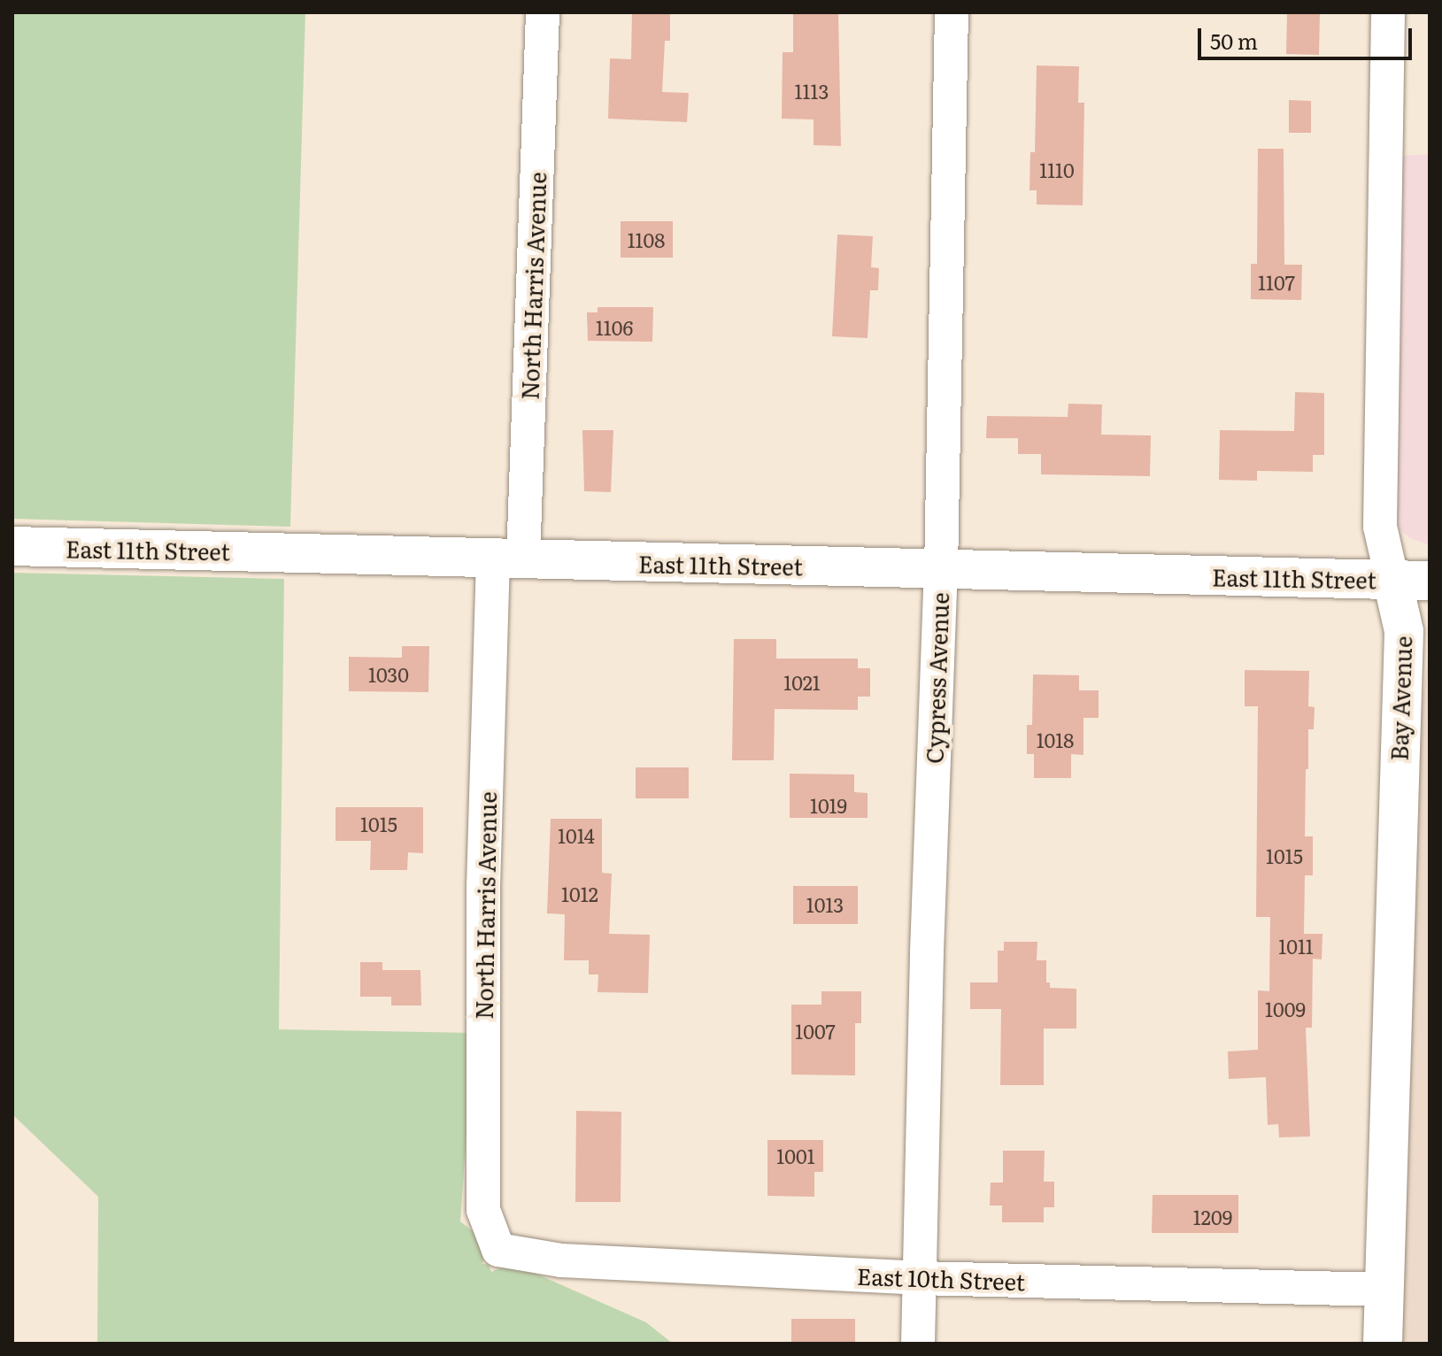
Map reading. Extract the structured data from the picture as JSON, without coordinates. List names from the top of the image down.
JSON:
{
  "streets": {
    "main road": ["East 11th Street", "Bay Avenue"],
    "street": ["North Harris Avenue", "Cypress Avenue", "East 10th Street"]
  },
  "crossings": [
    ["North Harris Avenue", "East 11th Street"],
    ["North Harris Avenue", "East 10th Street"],
    ["East 11th Street", "Cypress Avenue"],
    ["East 11th Street", "Bay Avenue"],
    ["Cypress Avenue", "East 10th Street"],
    ["Bay Avenue", "East 10th Street"]
  ],
  "house_numbers": [
    "1113",
    "1110",
    "1108",
    "1107",
    "1106",
    "1030",
    "1021",
    "1018",
    "1019",
    "1015",
    "1014",
    "1015",
    "1012",
    "1013",
    "1011",
    "1009",
    "1007",
    "1001",
    "1209"
  ],
  "scale_bar": "50 m"
}
